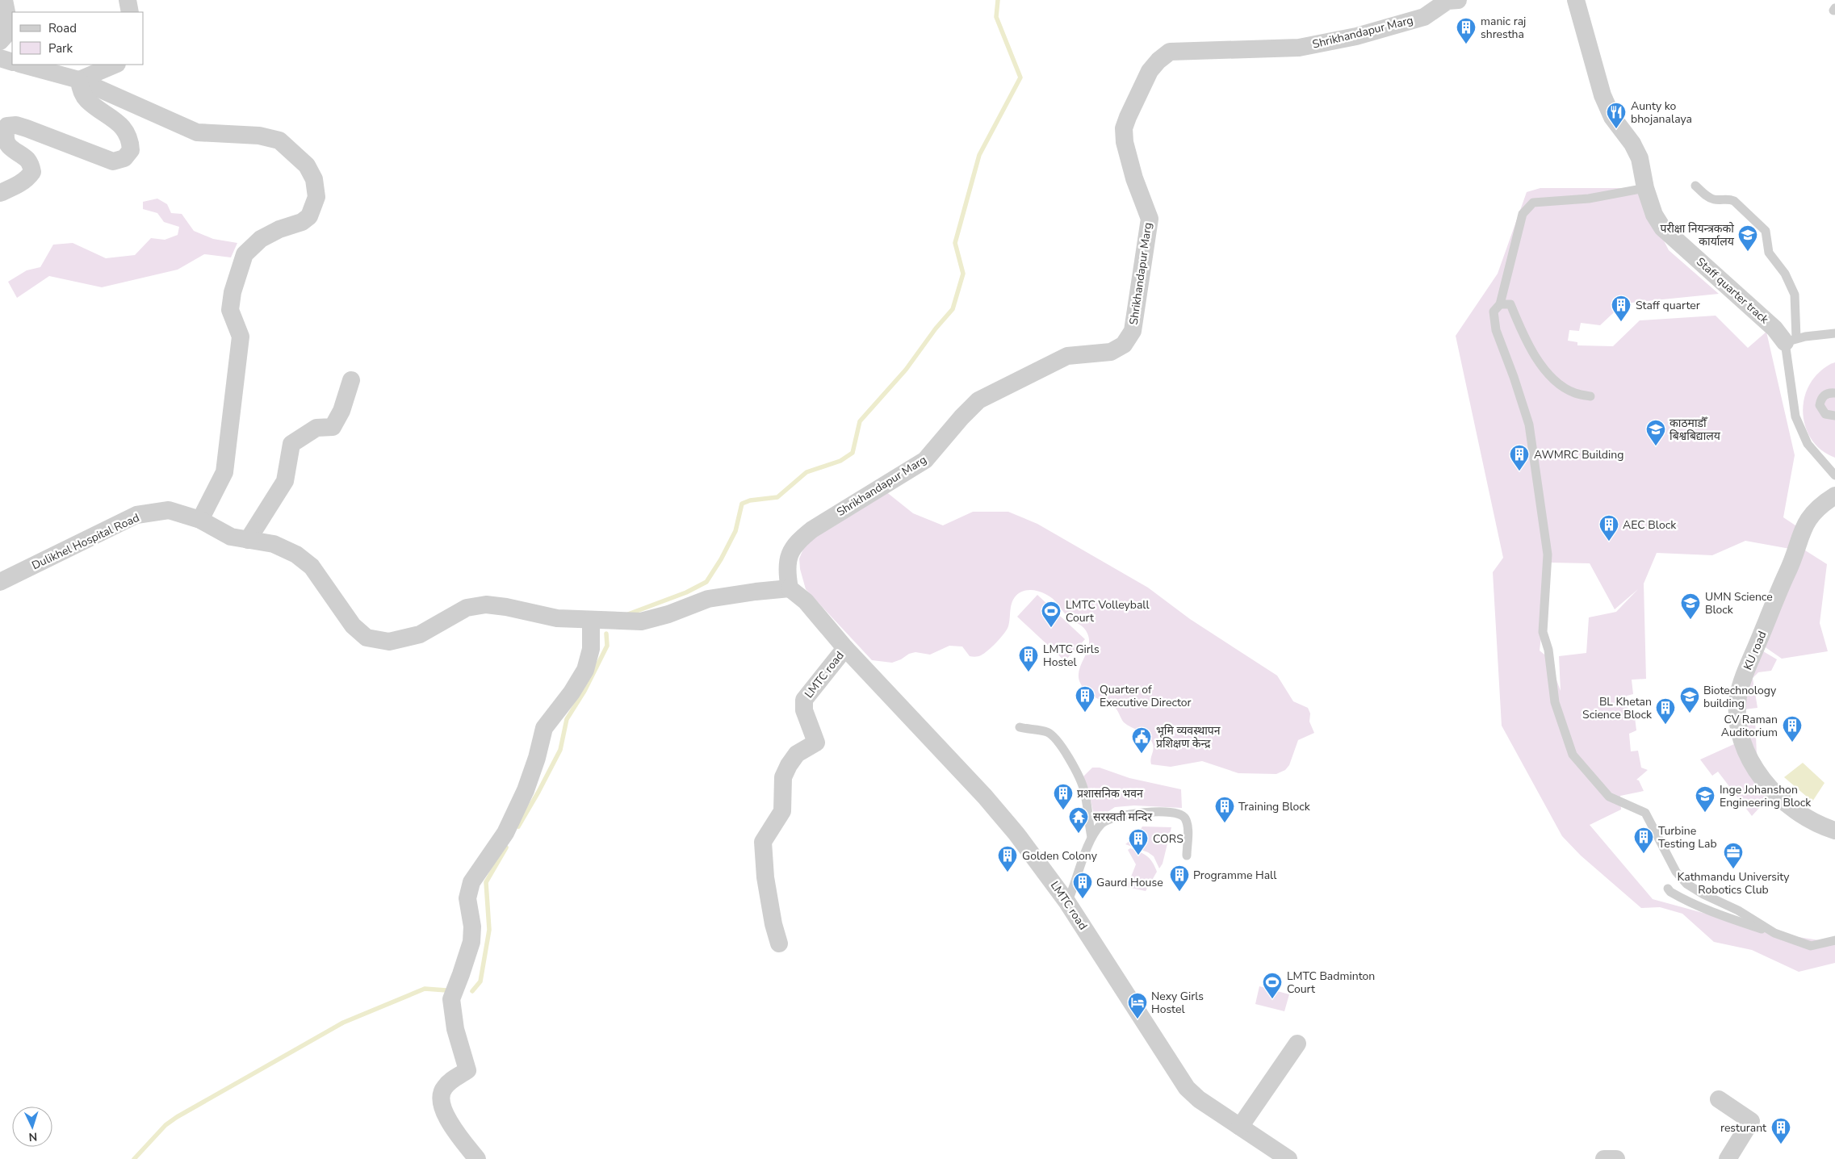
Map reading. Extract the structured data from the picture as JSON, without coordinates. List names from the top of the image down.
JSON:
{
  "streets": {
    "street": [
      "Shrikhandapur Marg",
      "Staff quarter track",
      "Dulikhel Hospital Road",
      "KU road",
      "LMTC road"
    ]
  },
  "crossings": [
    ["Shrikhandapur Marg", "Dulikhel Hospital Road"],
    ["Shrikhandapur Marg", "LMTC road"],
    ["Dulikhel Hospital Road", "LMTC road"]
  ],
  "places": {
    "building": [
      "manic raj shrestha",
      "Staff quarter",
      "AWMRC Building",
      "AEC Block",
      "LMTC Girls Hostel",
      "Quarter of Executive Director",
      "BL Khetan Science Block",
      "CV Raman Auditorium",
      "प्रशासनिक भवन",
      "Training Block",
      "Turbine Testing Lab",
      "CORS",
      "Golden Colony",
      "Programme Hall",
      "Gaurd House",
      "resturant"
    ],
    "restaurant": ["Aunty ko bhojanalaya"],
    "school or university": [
      "परीक्षा नियन्त्रकको कार्यालय",
      "काठमाडौँ बिश्वबिद्यालय",
      "UMN Science Block",
      "Biotechnology building",
      "Inge Johanshon Engineering Block"
    ],
    "sports": ["LMTC Volleyball Court", "LMTC Badminton Court"],
    "public building": ["भूमि व्यवस्थापन प्रशिक्षण केन्द्र"],
    "temple": ["सरस्वती मन्दिर"],
    "office": ["Kathmandu University Robotics Club"],
    "hotel": ["Nexy Girls Hostel"]
  },
  "legend": ["Road", "Park"],
  "north": "bottom"
}
